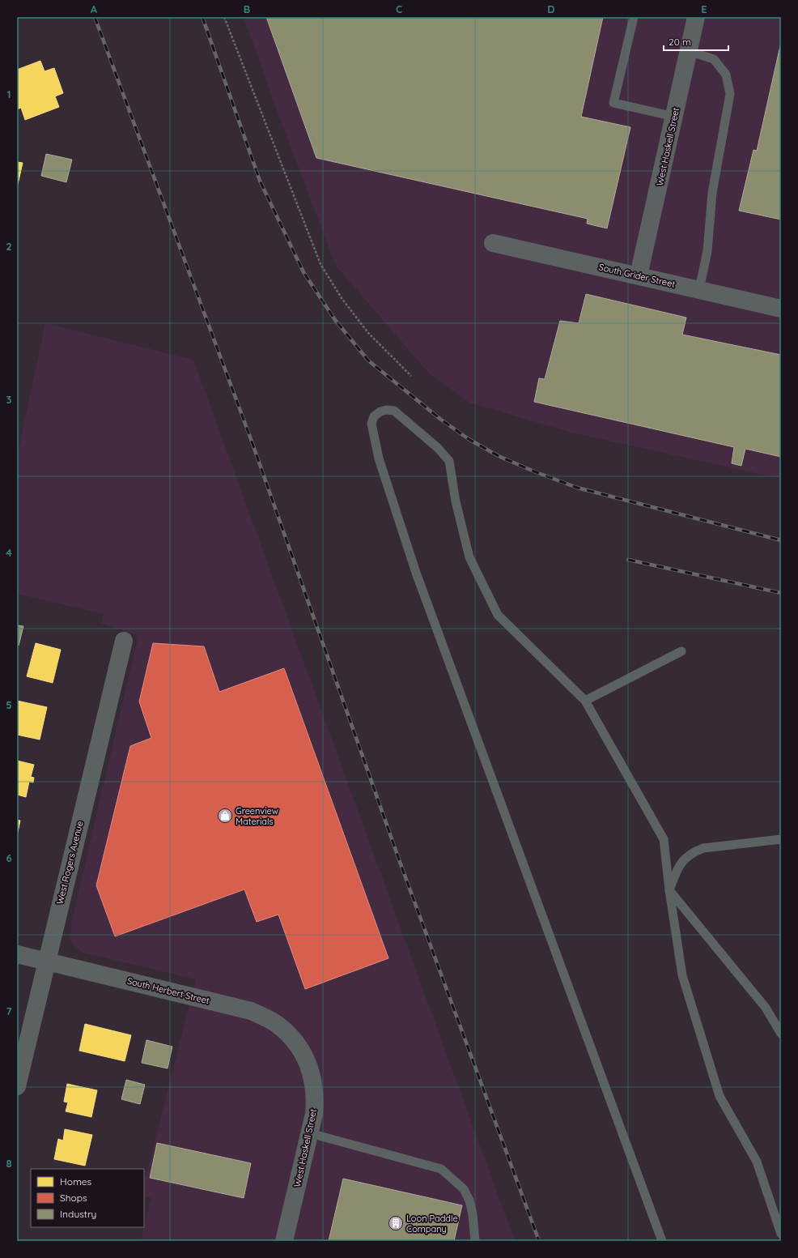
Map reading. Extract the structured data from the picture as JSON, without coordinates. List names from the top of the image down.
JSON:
{
  "streets": {
    "street": [
      "West Haskell Street",
      "South Grider Street",
      "West Rogers Avenue",
      "South Herbert Street"
    ]
  },
  "crossings": [
    ["West Haskell Street", "South Grider Street"],
    ["West Haskell Street", "South Herbert Street"],
    ["West Rogers Avenue", "South Herbert Street"]
  ],
  "places": {
    "shop": ["Greenview Materials"],
    "building": ["Loon Paddle Company"]
  },
  "legend": ["Homes", "Shops", "Industry"],
  "scale_bar": "20 m",
  "grid": {
    "columns": [
      "A",
      "B",
      "C",
      "D",
      "E"
    ],
    "rows": [
      "1",
      "2",
      "3",
      "4",
      "5",
      "6",
      "7",
      "8"
    ]
  }
}
